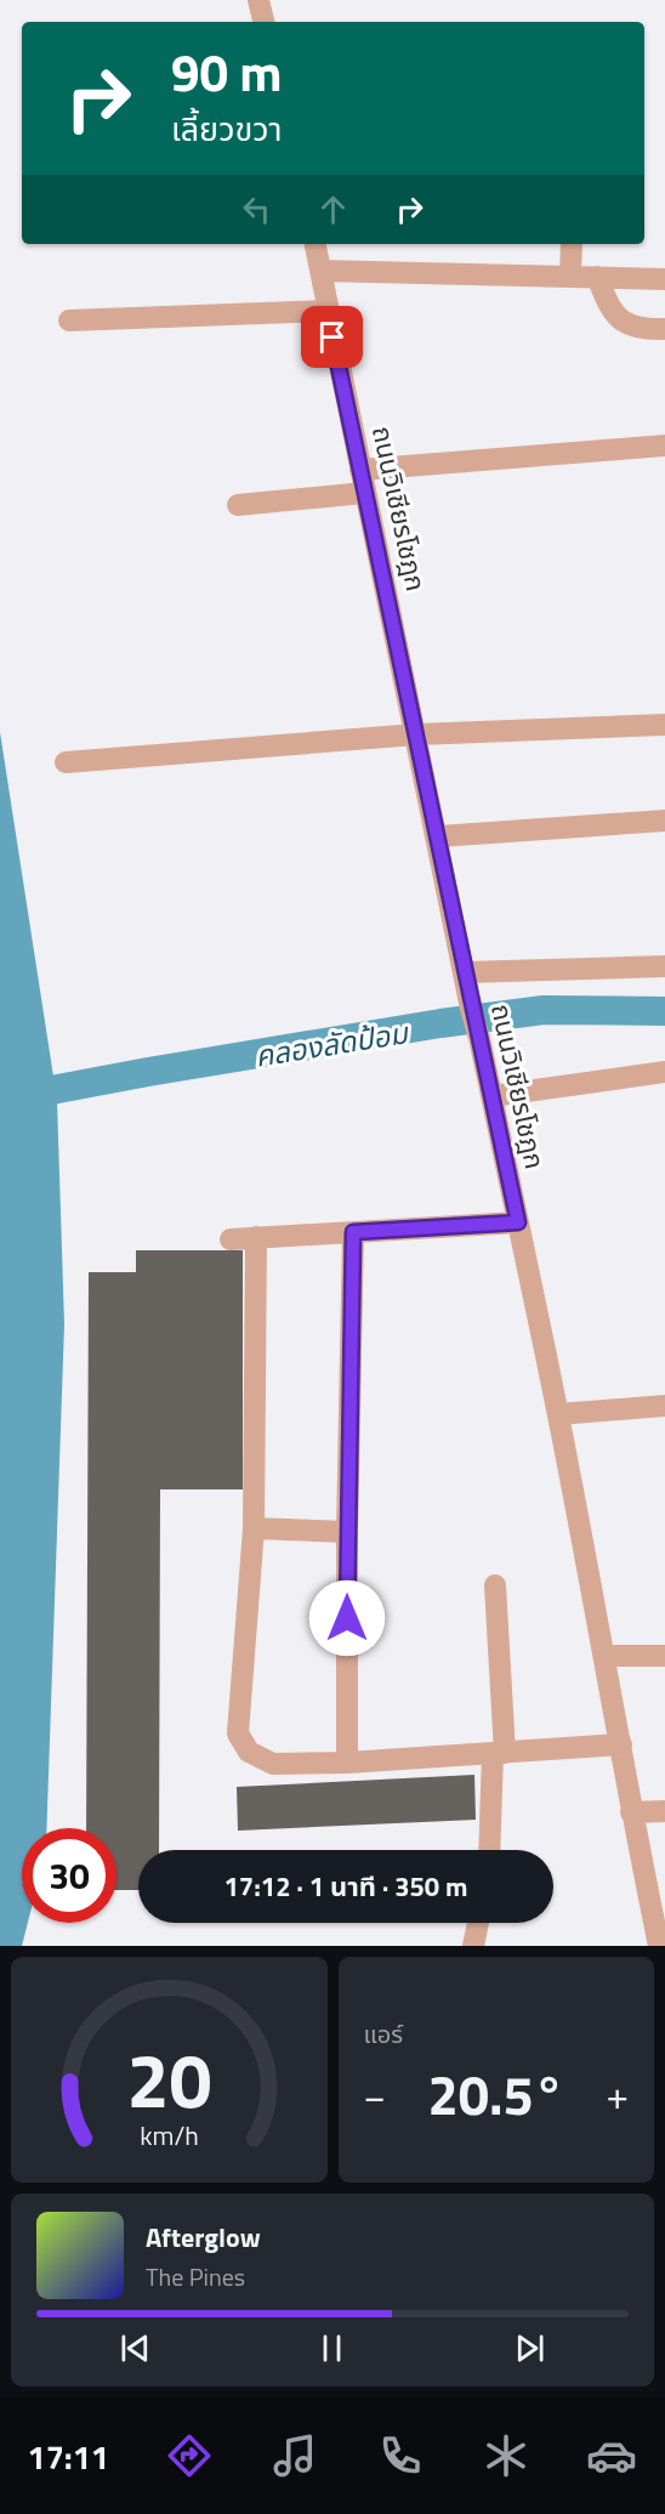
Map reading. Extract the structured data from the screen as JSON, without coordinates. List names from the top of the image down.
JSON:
{
  "streets": {
    "street": ["ถนนวิเชียรโชฎก"]
  },
  "water": ["คลองลัดป้อม"],
  "page": {
    "turn": ["90 m", "เลี้ยวขวา"],
    "limit": "30",
    "trip": "17:12 · 1 นาที · 350 m",
    "tile": "แอร์",
    "heat": ["−", "20.5°", "+"],
    "song": ["Afterglow", "The Pines"],
    "tabs": "17:11",
    "gauge": ["20", "km/h"]
  }
}
